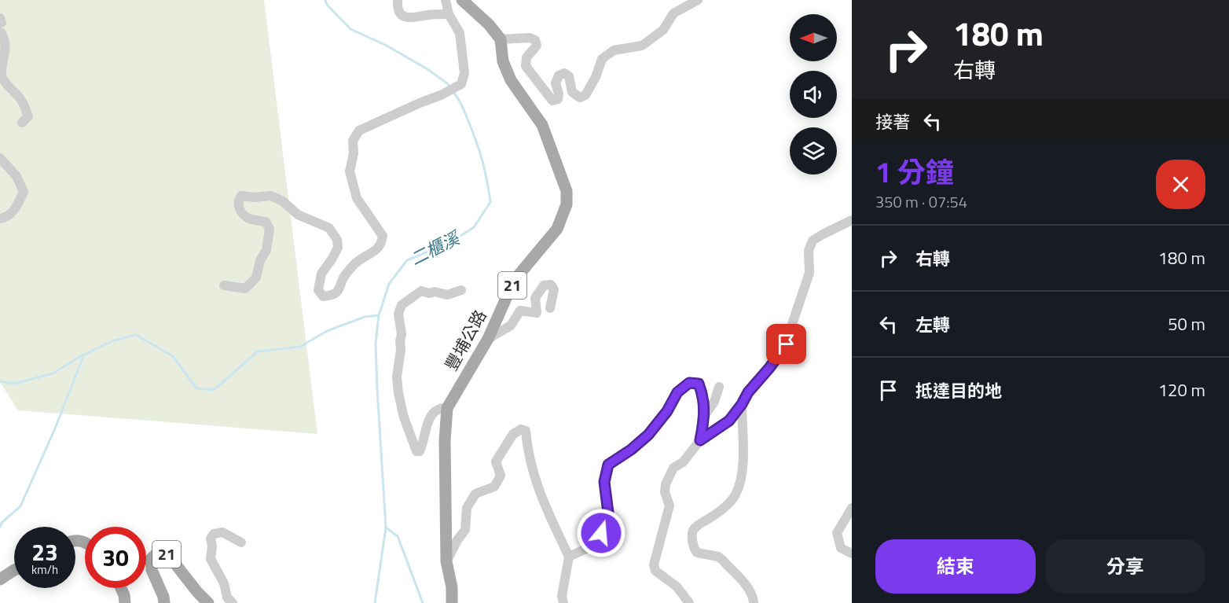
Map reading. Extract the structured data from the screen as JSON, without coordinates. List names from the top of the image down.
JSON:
{
  "streets": {
    "main road": ["21", "豐埔公路"]
  },
  "water": ["二櫃溪"],
  "north": "left",
  "page": {
    "turn": ["180 m", "右轉"],
    "then": "接著",
    "heading": ["1 分鐘", "350 m · 07:54"],
    "list": [
      {
        "name": "右轉",
        "value": "180 m"
      },
      {
        "name": "左轉",
        "value": "50 m"
      },
      {
        "name": "抵達目的地",
        "value": "120 m"
      }
    ],
    "speed": "23 km/h",
    "limit": "30",
    "buttons": ["結束", "分享"]
  }
}
